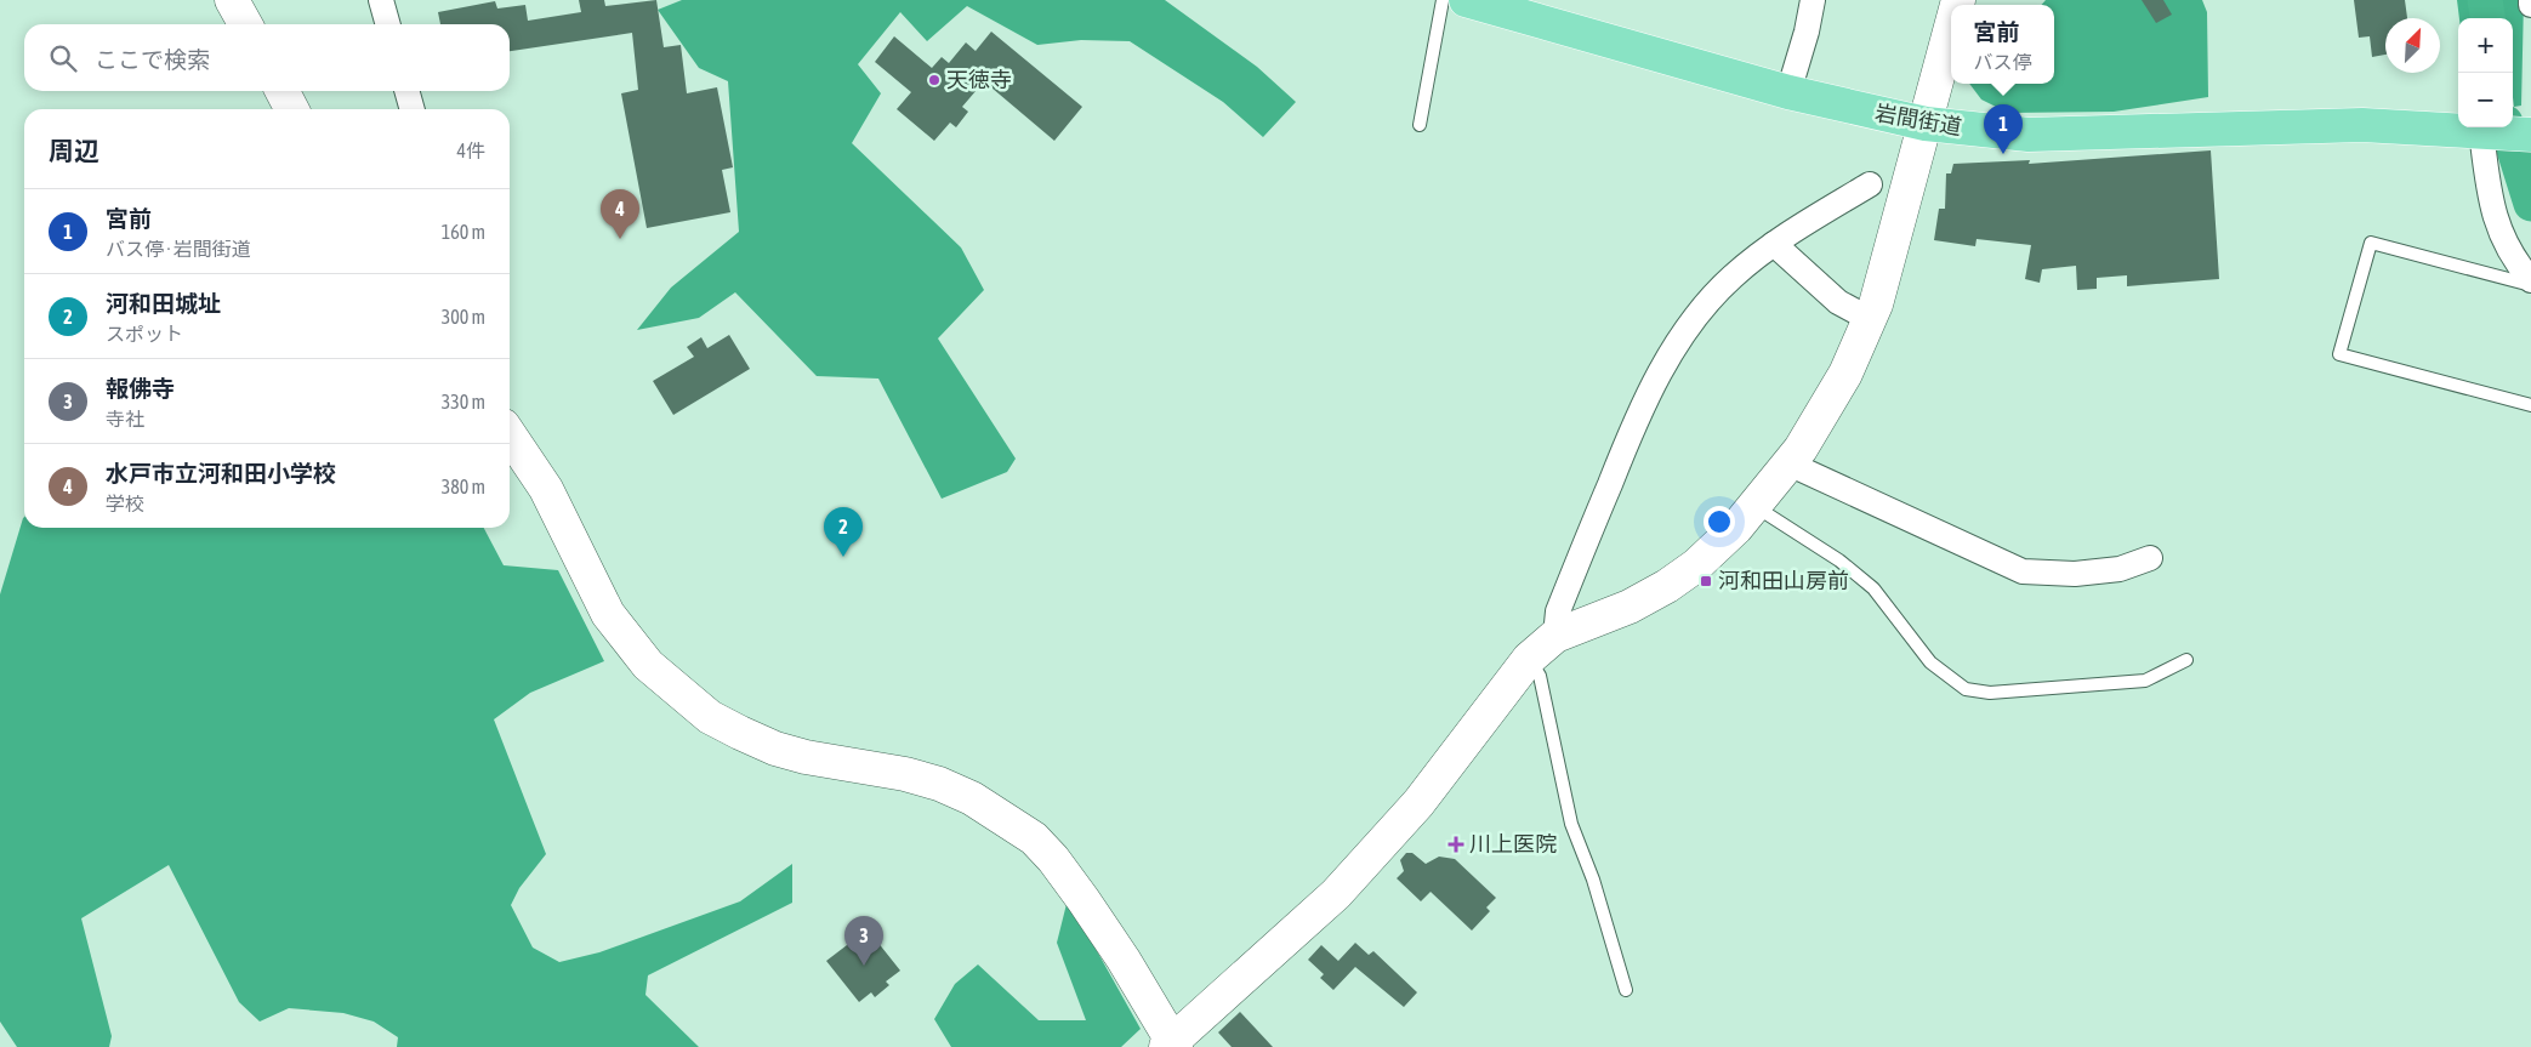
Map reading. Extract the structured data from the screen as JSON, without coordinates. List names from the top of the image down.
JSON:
{
  "streets": {
    "main road": ["岩間街道"]
  },
  "places": {
    "other": ["天徳寺"],
    "transit": ["河和田山房前"],
    "health": ["川上医院"]
  },
  "north": "top right",
  "page": {
    "popup": ["宮前", "バス停"],
    "map_buttons": ["+", "−"],
    "search": "ここで検索",
    "pins": [
      "1",
      "4",
      "2",
      "3"
    ],
    "heading": ["周辺", "4件"],
    "list": [
      {
        "mark": "1",
        "name": "宮前",
        "note": "バス停 · 岩間街道",
        "value": "160 m"
      },
      {
        "mark": "2",
        "name": "河和田城址",
        "note": "スポット",
        "value": "300 m"
      },
      {
        "mark": "3",
        "name": "報佛寺",
        "note": "寺社",
        "value": "330 m"
      },
      {
        "mark": "4",
        "name": "水戸市立河和田小学校",
        "note": "学校",
        "value": "380 m"
      }
    ]
  }
}
